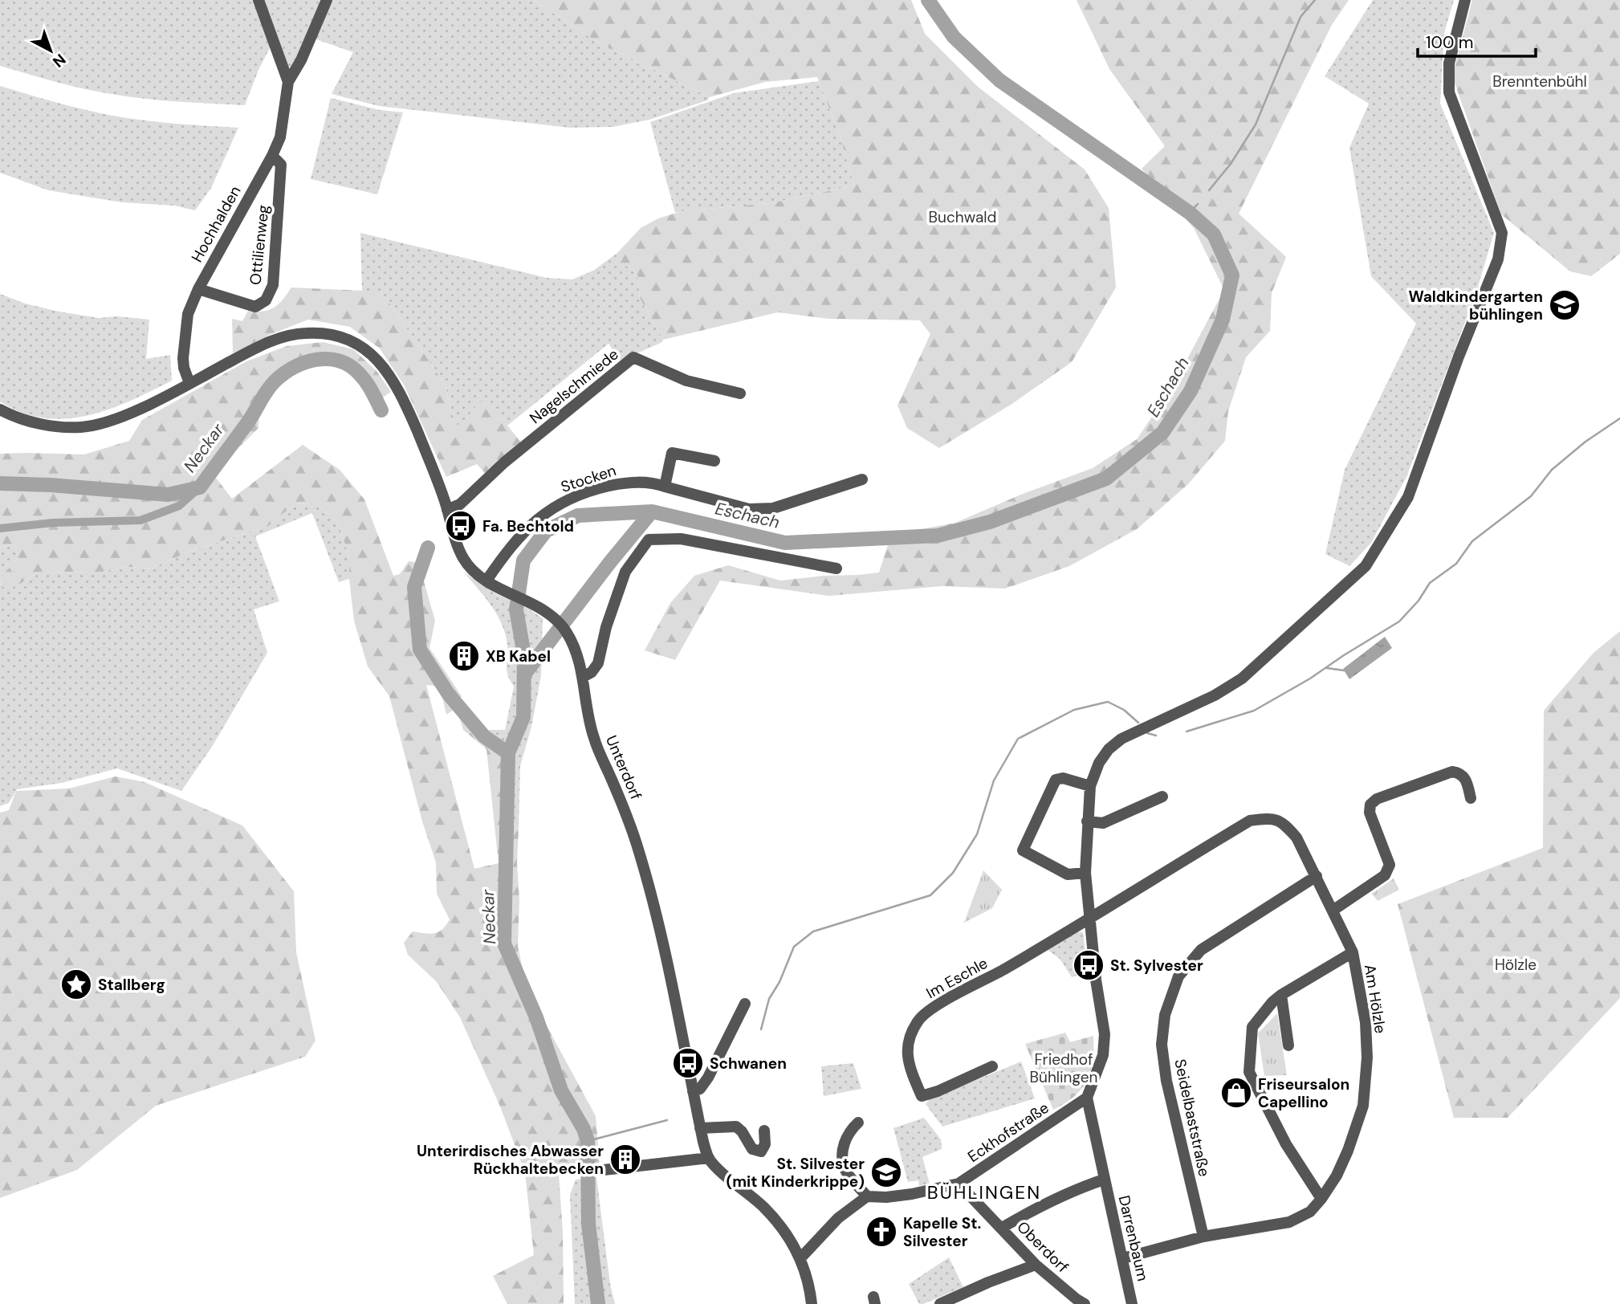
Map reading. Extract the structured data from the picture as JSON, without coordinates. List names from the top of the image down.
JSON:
{
  "streets": {
    "street": [
      "Hochhalden",
      "Ottilienweg",
      "Nagelschmiede",
      "Stocken",
      "Unterdorf",
      "Im Eschle",
      "Am Hölzle",
      "Seidelbaststraße",
      "Eckhofstraße",
      "Darrenbaum",
      "Oberdorf"
    ]
  },
  "crossings": [
    ["Hochhalden", "Ottilienweg"],
    ["Hochhalden", "Unterdorf"],
    ["Nagelschmiede", "Unterdorf"],
    ["Stocken", "Unterdorf"],
    ["Im Eschle", "Am Hölzle"],
    ["Am Hölzle", "Seidelbaststraße"],
    ["Am Hölzle", "Darrenbaum"],
    ["Eckhofstraße", "Darrenbaum"],
    ["Eckhofstraße", "Oberdorf"],
    ["Darrenbaum", "Oberdorf"]
  ],
  "districts": ["BÜHLINGEN"],
  "water": ["Eschach", "Neckar"],
  "parks": [
    "Brenntenbühl",
    "Buchwald",
    "Hölzle",
    "Friedhof Bühlingen"
  ],
  "places": {
    "school or university": ["Waldkindergarten bühlingen", "St. Silvester (mit Kinderkrippe)"],
    "bus stop": ["Fa. Bechtold", "St. Sylvester", "Schwanen"],
    "building": ["XB Kabel", "Unterirdisches Abwasser Rückhaltebecken"],
    "place": ["Stallberg"],
    "shop": ["Friseursalon Capellino"],
    "church": ["Kapelle St. Silvester"]
  },
  "scale_bar": "100 m",
  "north": "bottom right"
}
